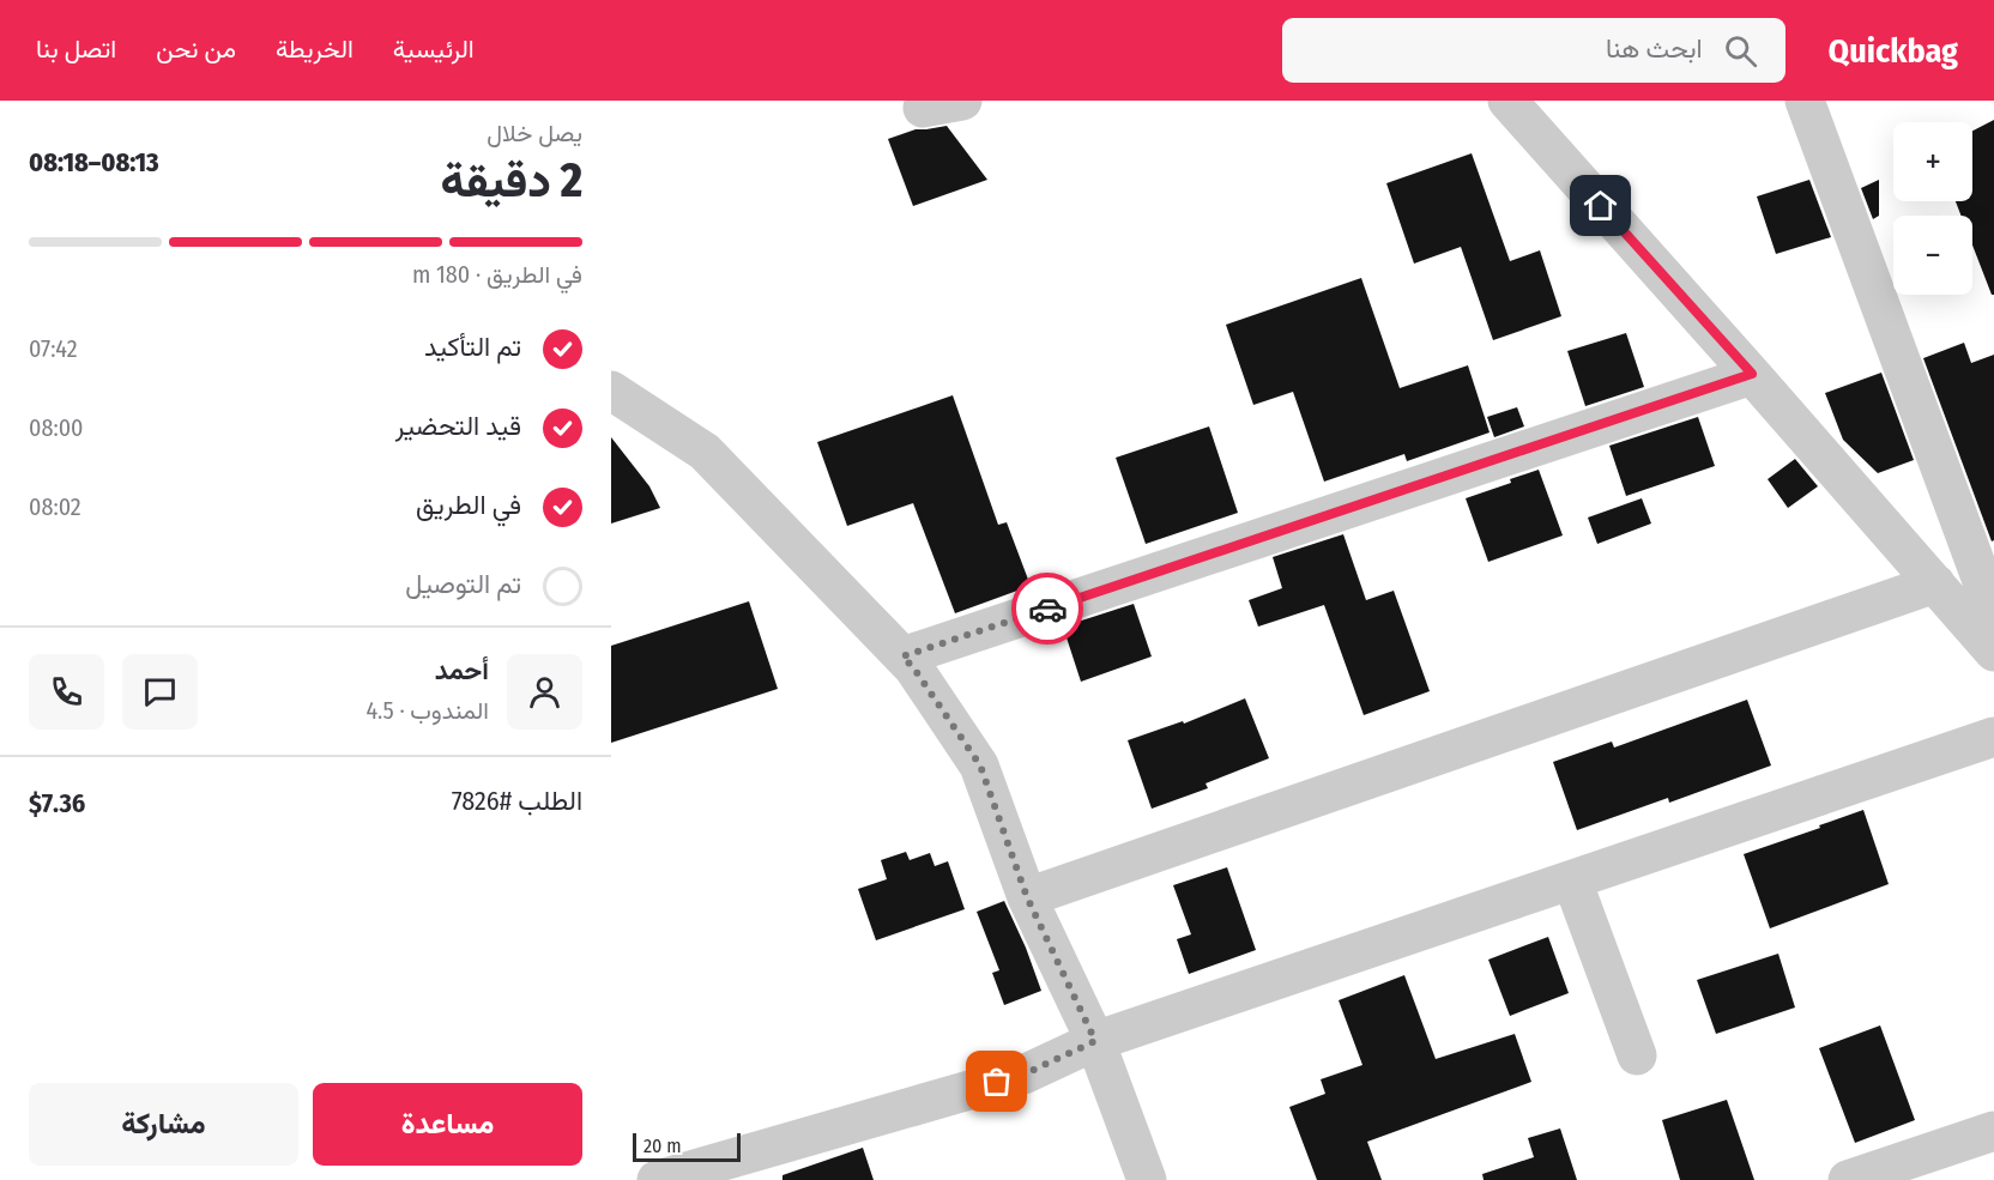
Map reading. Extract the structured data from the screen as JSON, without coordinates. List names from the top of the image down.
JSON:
{
  "scale_bar": "20 m",
  "page": {
    "header": "Quickbag",
    "search": "ابحث هنا",
    "nav": [
      "الرئيسية",
      "الخريطة",
      "من نحن",
      "اتصل بنا"
    ],
    "heading": ["2 دقيقة", "يصل خلال", "08:13–08:18"],
    "panel": [
      "أحمد",
      "المندوب · 4.5",
      "الطلب #7826",
      "$7.36"
    ],
    "map_buttons": ["+", "−"],
    "bar": "في الطريق · 180 m",
    "list": [
      ["تم التأكيد", "07:42"],
      ["قيد التحضير", "08:00"],
      ["في الطريق", "08:02"],
      "تم التوصيل"
    ],
    "buttons": ["مساعدة", "مشاركة"],
    "scale": "20 m"
  }
}
